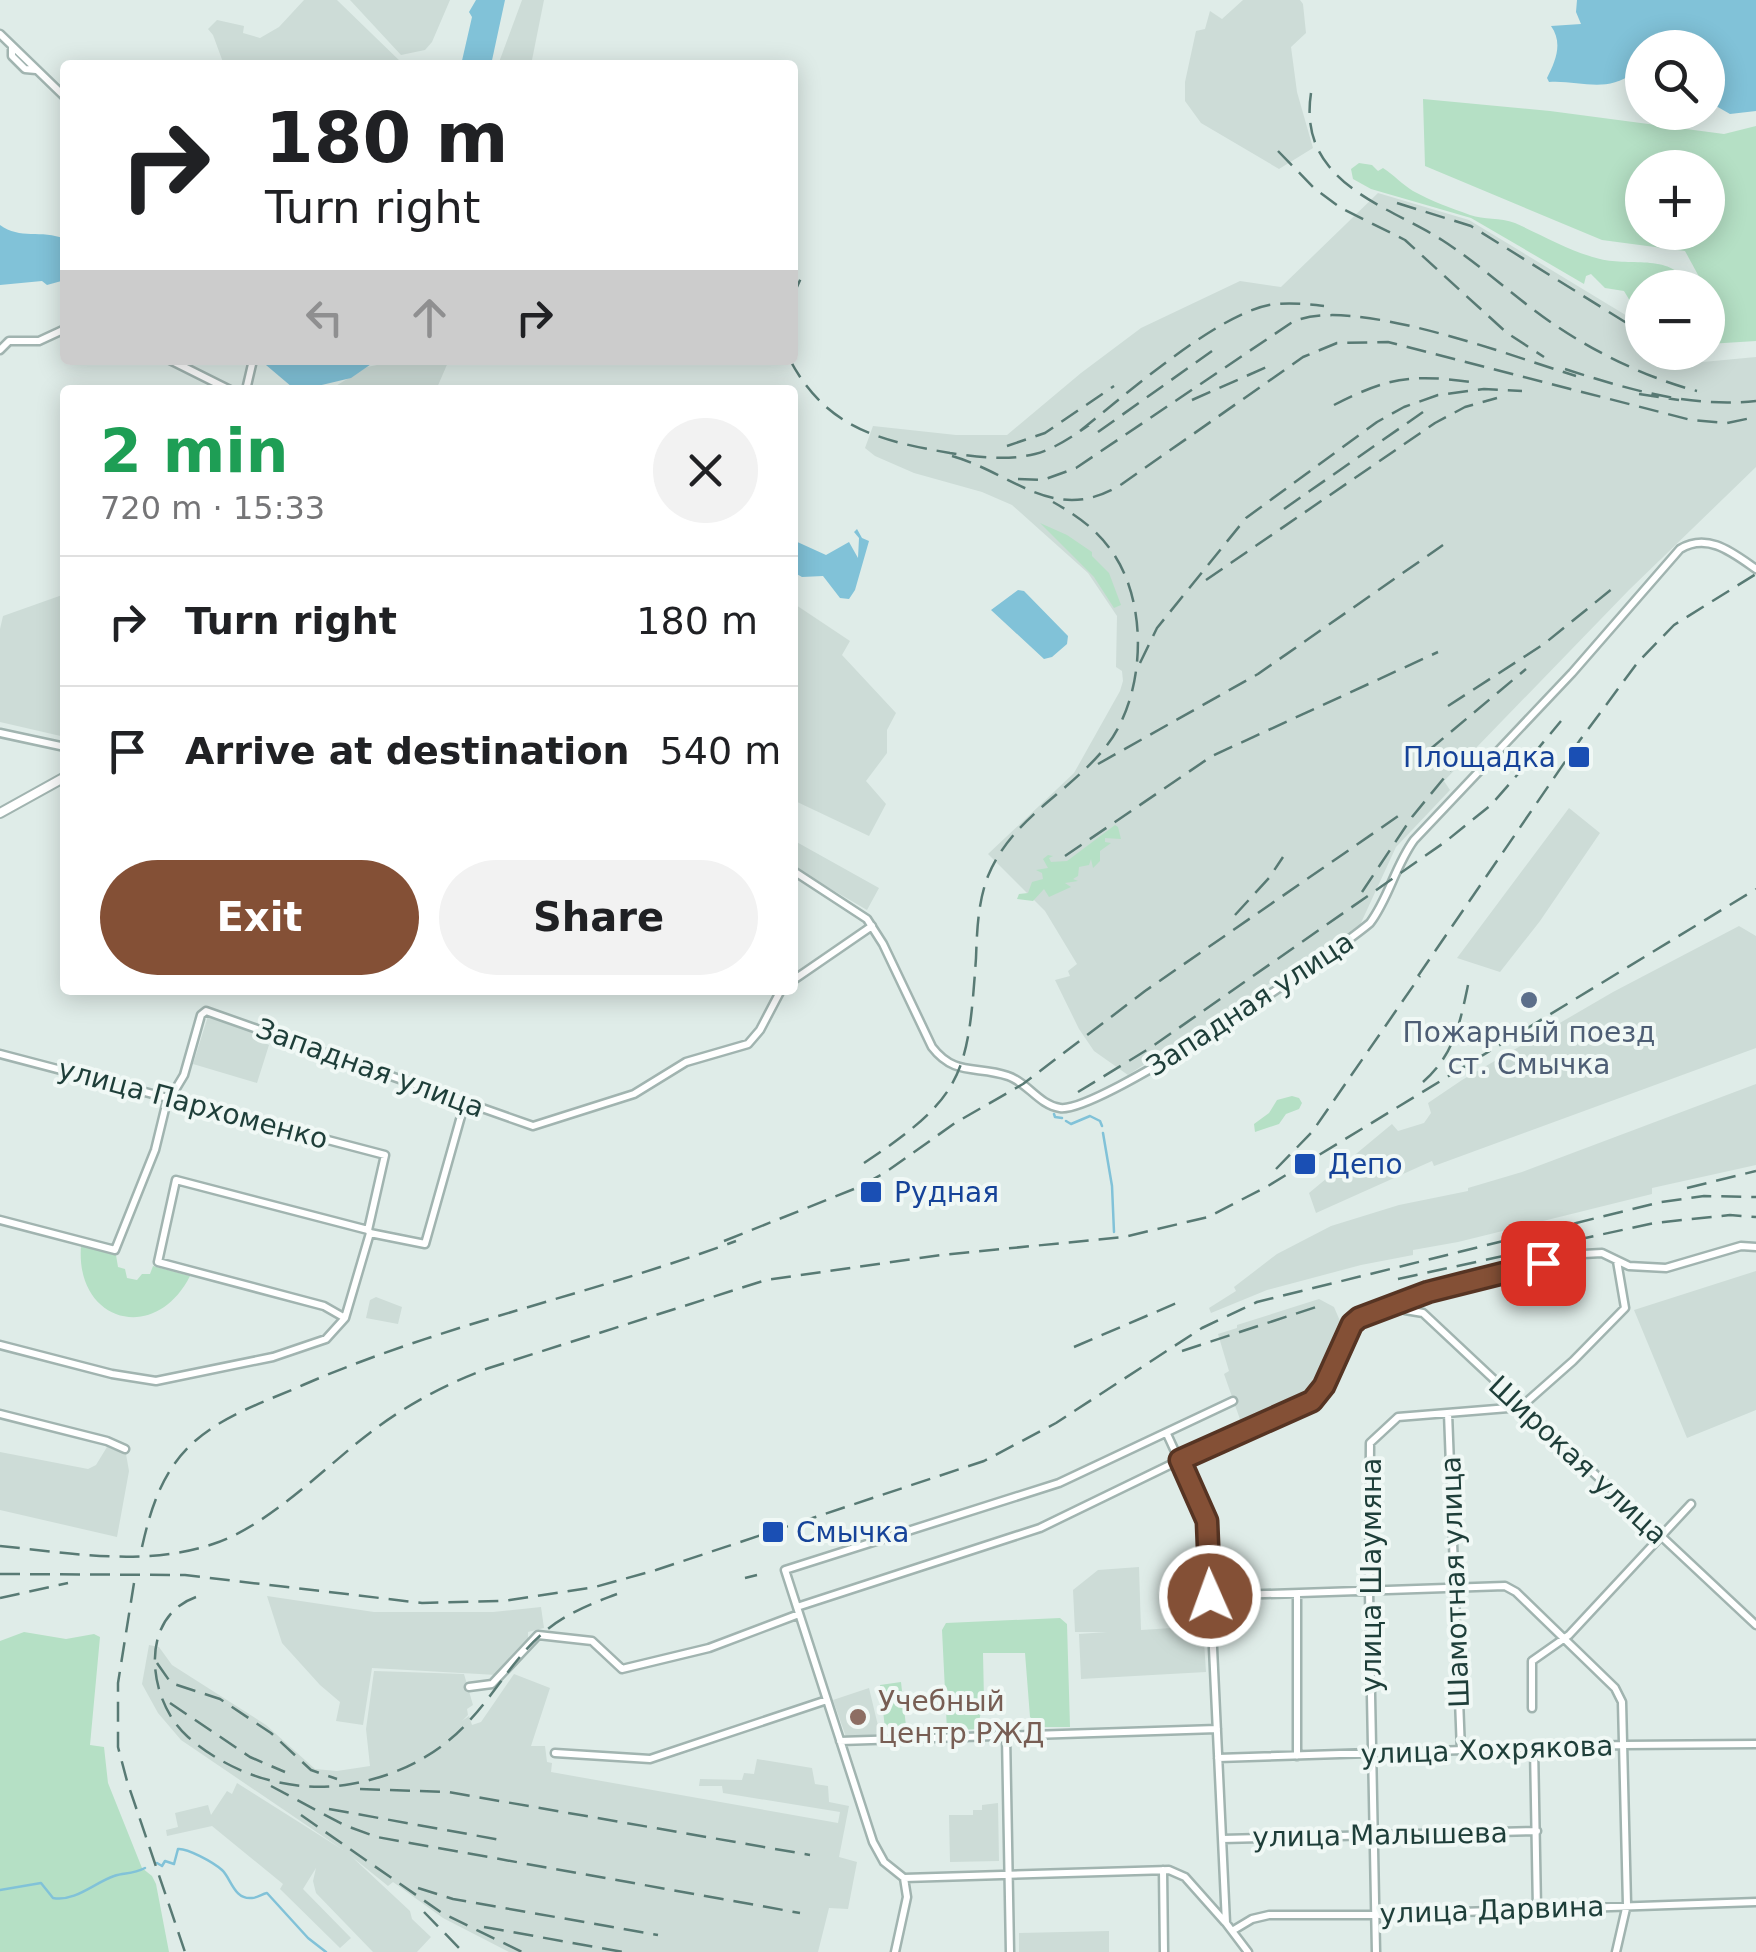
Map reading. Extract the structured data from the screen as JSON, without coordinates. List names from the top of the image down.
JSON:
{
  "streets": {
    "street": [
      "Западная улица",
      "улица Пархоменко",
      "Широкая улица",
      "улица Шаумяна",
      "Шамотная улица",
      "улица Хохрякова",
      "улица Малышева",
      "улица Дарвина"
    ]
  },
  "crossings": [
    ["Западная улица", "улица Пархоменко"],
    ["улица Шаумяна", "Шамотная улица"],
    ["улица Шаумяна", "улица Хохрякова"],
    ["улица Шаумяна", "улица Малышева"],
    ["улица Шаумяна", "улица Дарвина"],
    ["Шамотная улица", "улица Хохрякова"]
  ],
  "places": {
    "transit": [
      "Площадка",
      "Депо",
      "Рудная",
      "Смычка"
    ],
    "other": ["Пожарный поезд ст. Смычка", "Учебный центр РЖД"]
  },
  "page": {
    "map_buttons": ["+", "−"],
    "turn": ["180 m", "Turn right"],
    "heading": ["2 min", "720 m · 15:33"],
    "list": [
      {
        "name": "Turn right",
        "value": "180 m"
      },
      {
        "name": "Arrive at destination",
        "value": "540 m"
      }
    ],
    "buttons": ["Exit", "Share"]
  }
}
